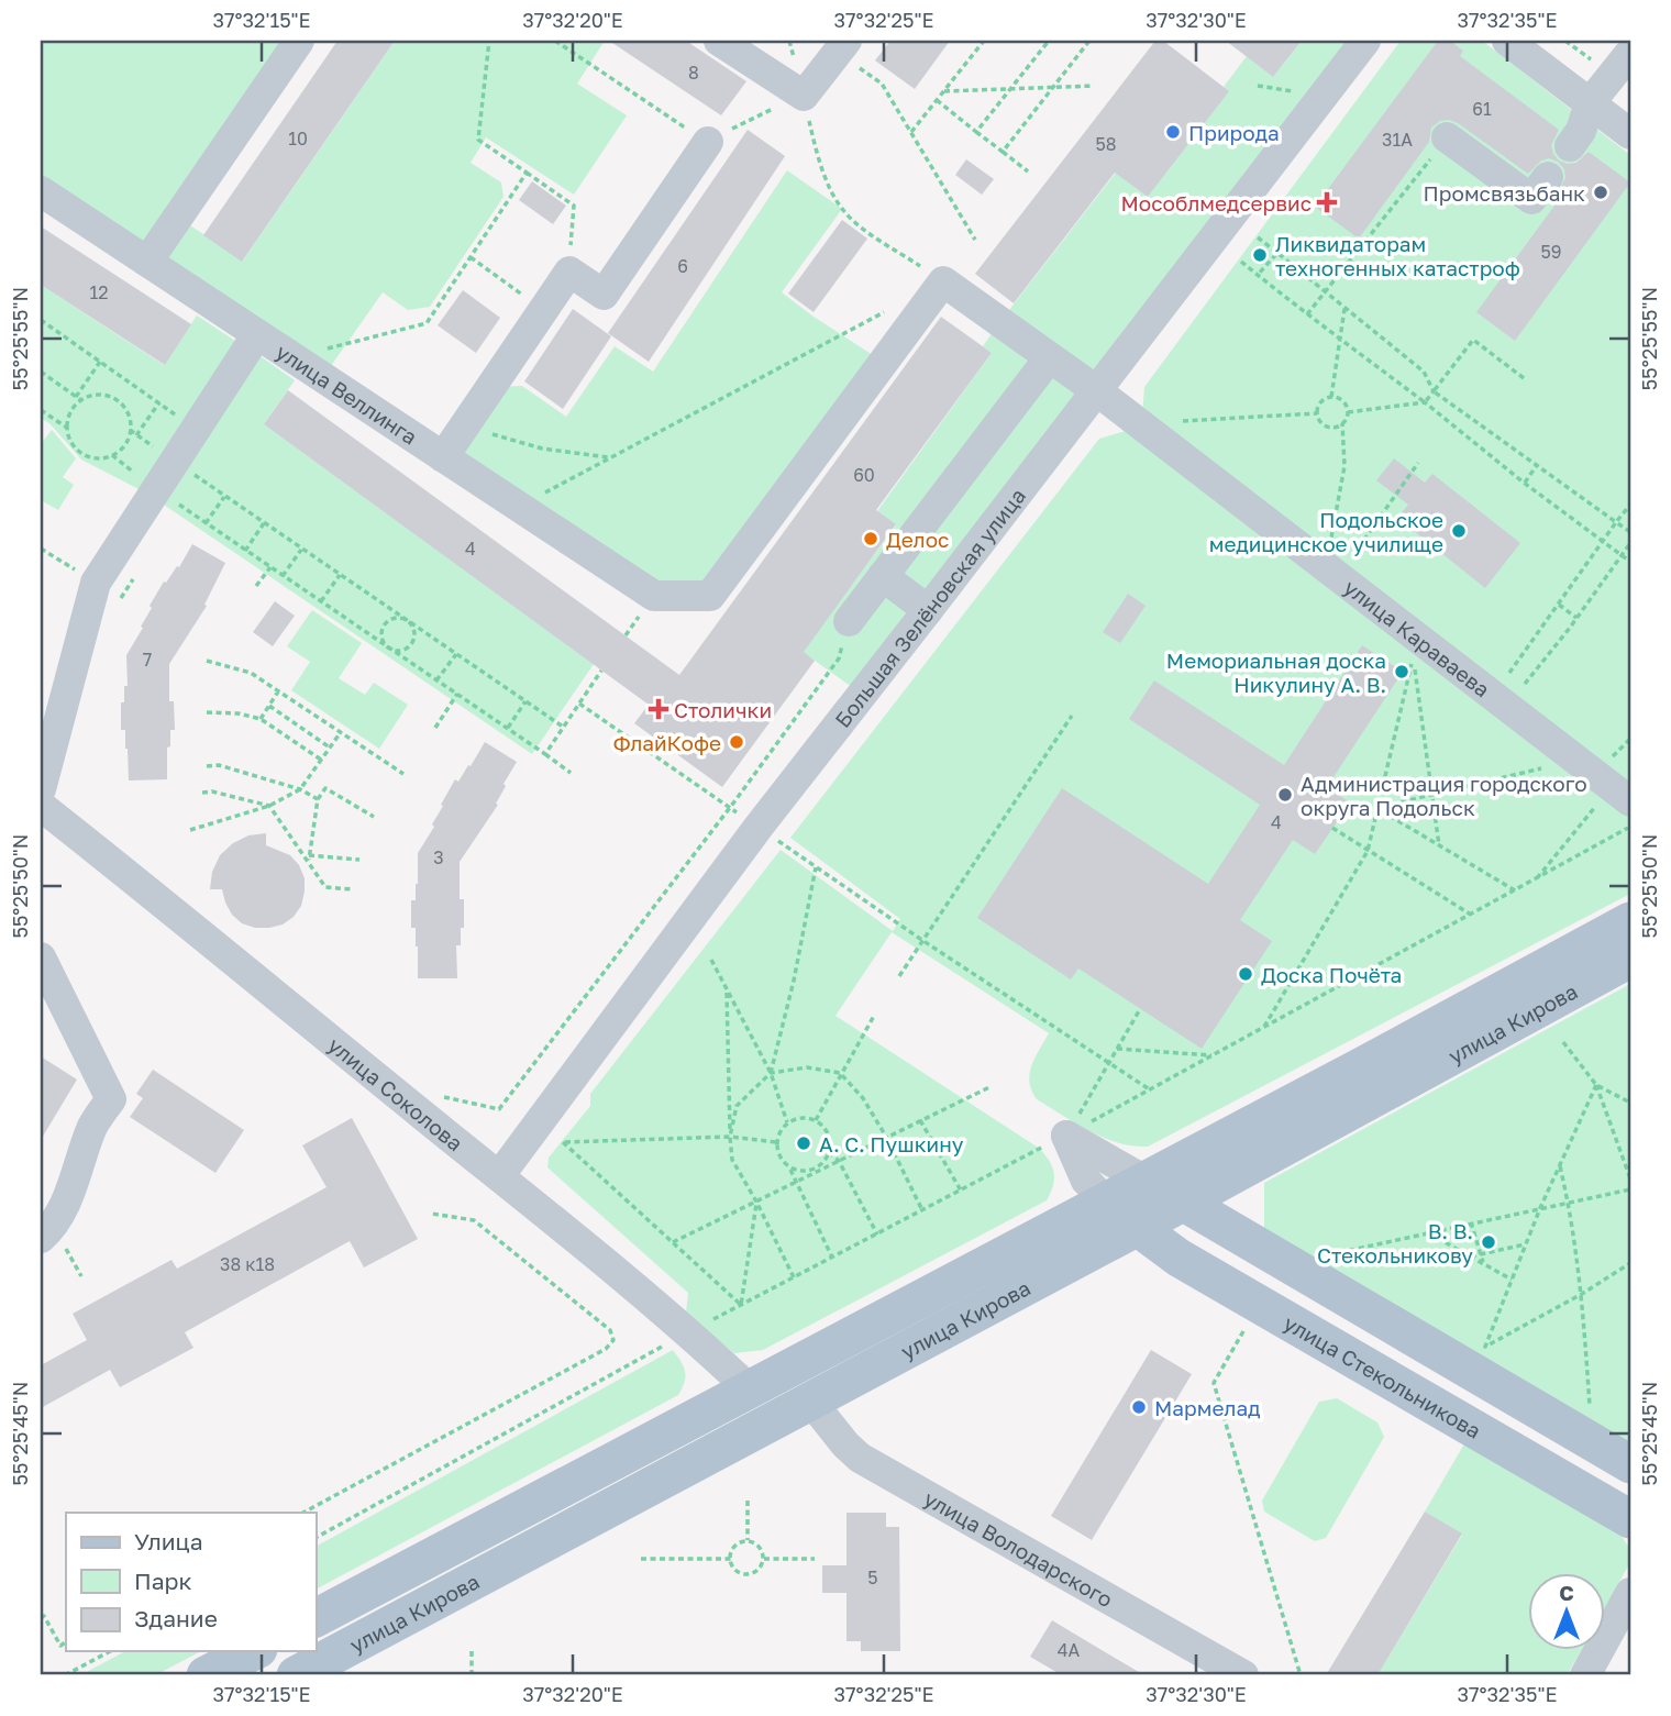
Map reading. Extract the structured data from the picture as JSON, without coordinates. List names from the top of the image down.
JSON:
{
  "streets": {
    "main road": ["улица Кирова", "улица Стекольникова"],
    "street": [
      "улица Веллинга",
      "Большая Зелёновская улица",
      "улица Караваева",
      "улица Соколова",
      "улица Володарского"
    ]
  },
  "crossings": [
    ["улица Веллинга", "улица Караваева"],
    ["Большая Зелёновская улица", "улица Караваева"],
    ["Большая Зелёновская улица", "улица Соколова"],
    ["улица Кирова", "улица Соколова"],
    ["улица Кирова", "улица Стекольникова"],
    ["улица Кирова", "улица Володарского"]
  ],
  "places": {
    "other": [
      "Природа",
      "Промсвязьбанк",
      "Ликвидаторам техногенных катастроф",
      "Подольское медицинское училище",
      "Делос",
      "Мемориальная доска Никулину А. В.",
      "ФлайКофе",
      "Администрация городского округа Подольск",
      "Доска Почёта",
      "А. С. Пушкину",
      "В. В. Стекольникову",
      "Мармелад"
    ],
    "health": ["Мособлмедсервис", "Столички"]
  },
  "house_numbers": [
    "8",
    "61",
    "10",
    "31А",
    "58",
    "59",
    "6",
    "12",
    "60",
    "4",
    "7",
    "4",
    "3",
    "38 к18",
    "5",
    "4А"
  ],
  "legend": ["Улица", "Парк", "Здание"],
  "north": "top",
  "coordinates": [
    "37°32'15\"E",
    "37°32'20\"E",
    "37°32'25\"E",
    "37°32'30\"E",
    "37°32'35\"E",
    "55°25'55\"N",
    "55°25'50\"N",
    "55°25'45\"N"
  ]
}
